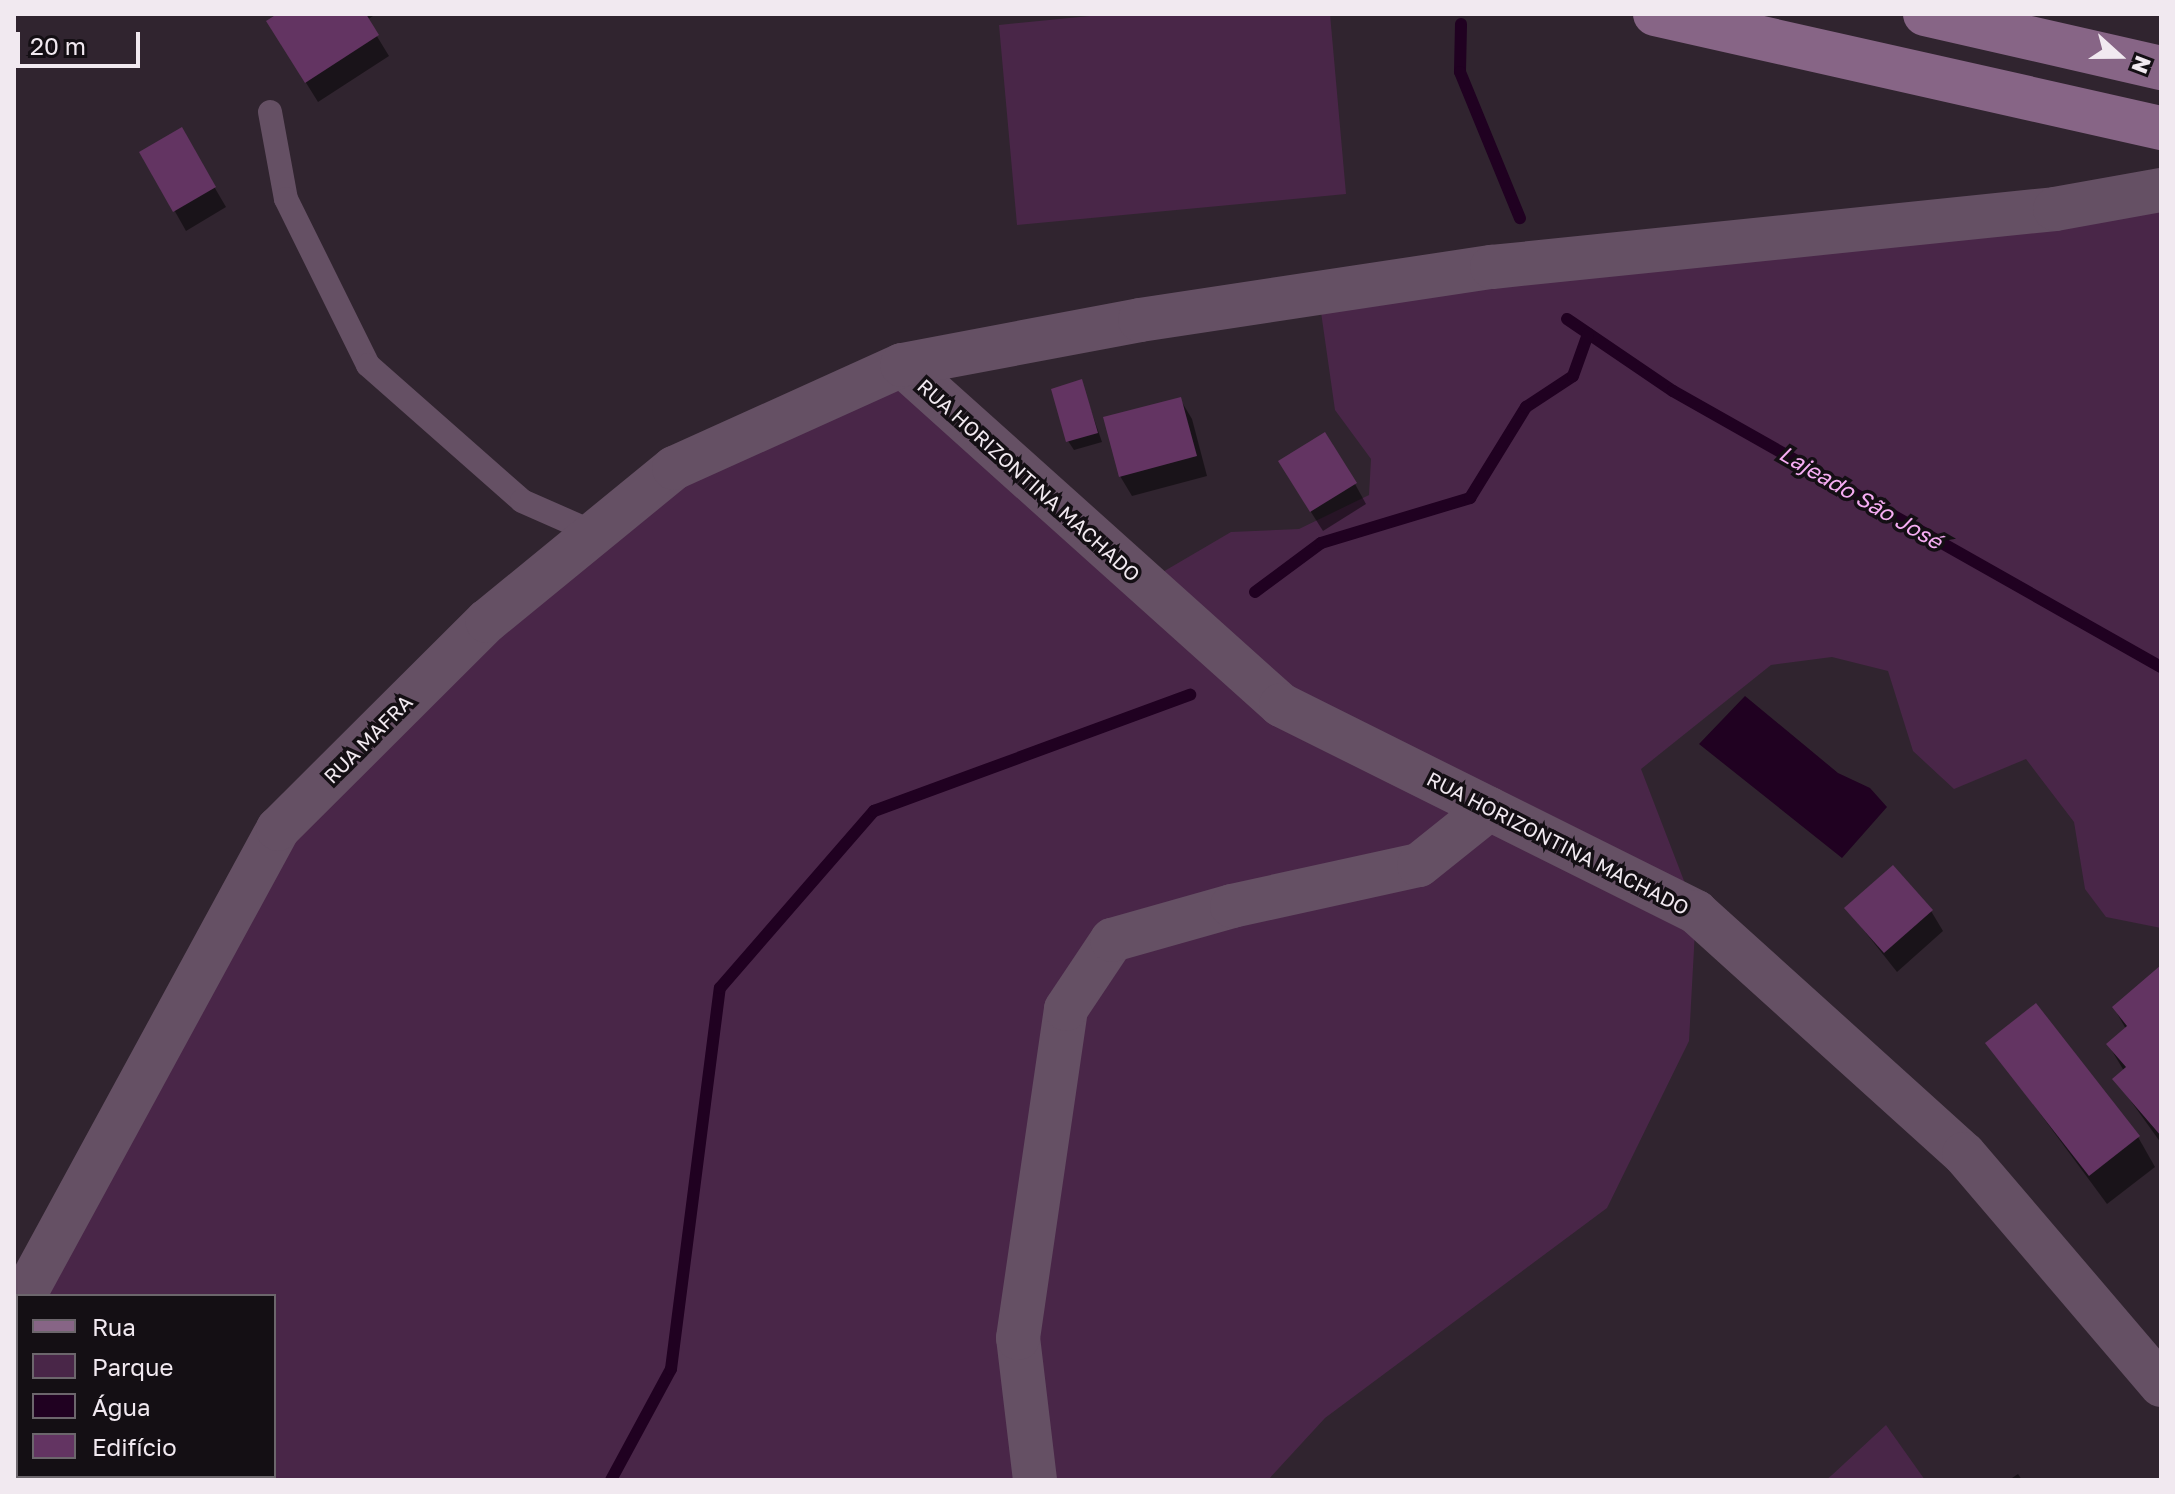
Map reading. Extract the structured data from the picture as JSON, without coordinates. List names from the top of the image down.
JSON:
{
  "streets": {
    "street": ["RUA HORIZONTINA MACHADO", "RUA MAFRA"]
  },
  "crossings": [
    ["RUA HORIZONTINA MACHADO", "RUA MAFRA"]
  ],
  "water": ["Lajeado São José"],
  "legend": [
    "Rua",
    "Parque",
    "Água",
    "Edifício"
  ],
  "scale_bar": "20 m",
  "north": "right"
}
